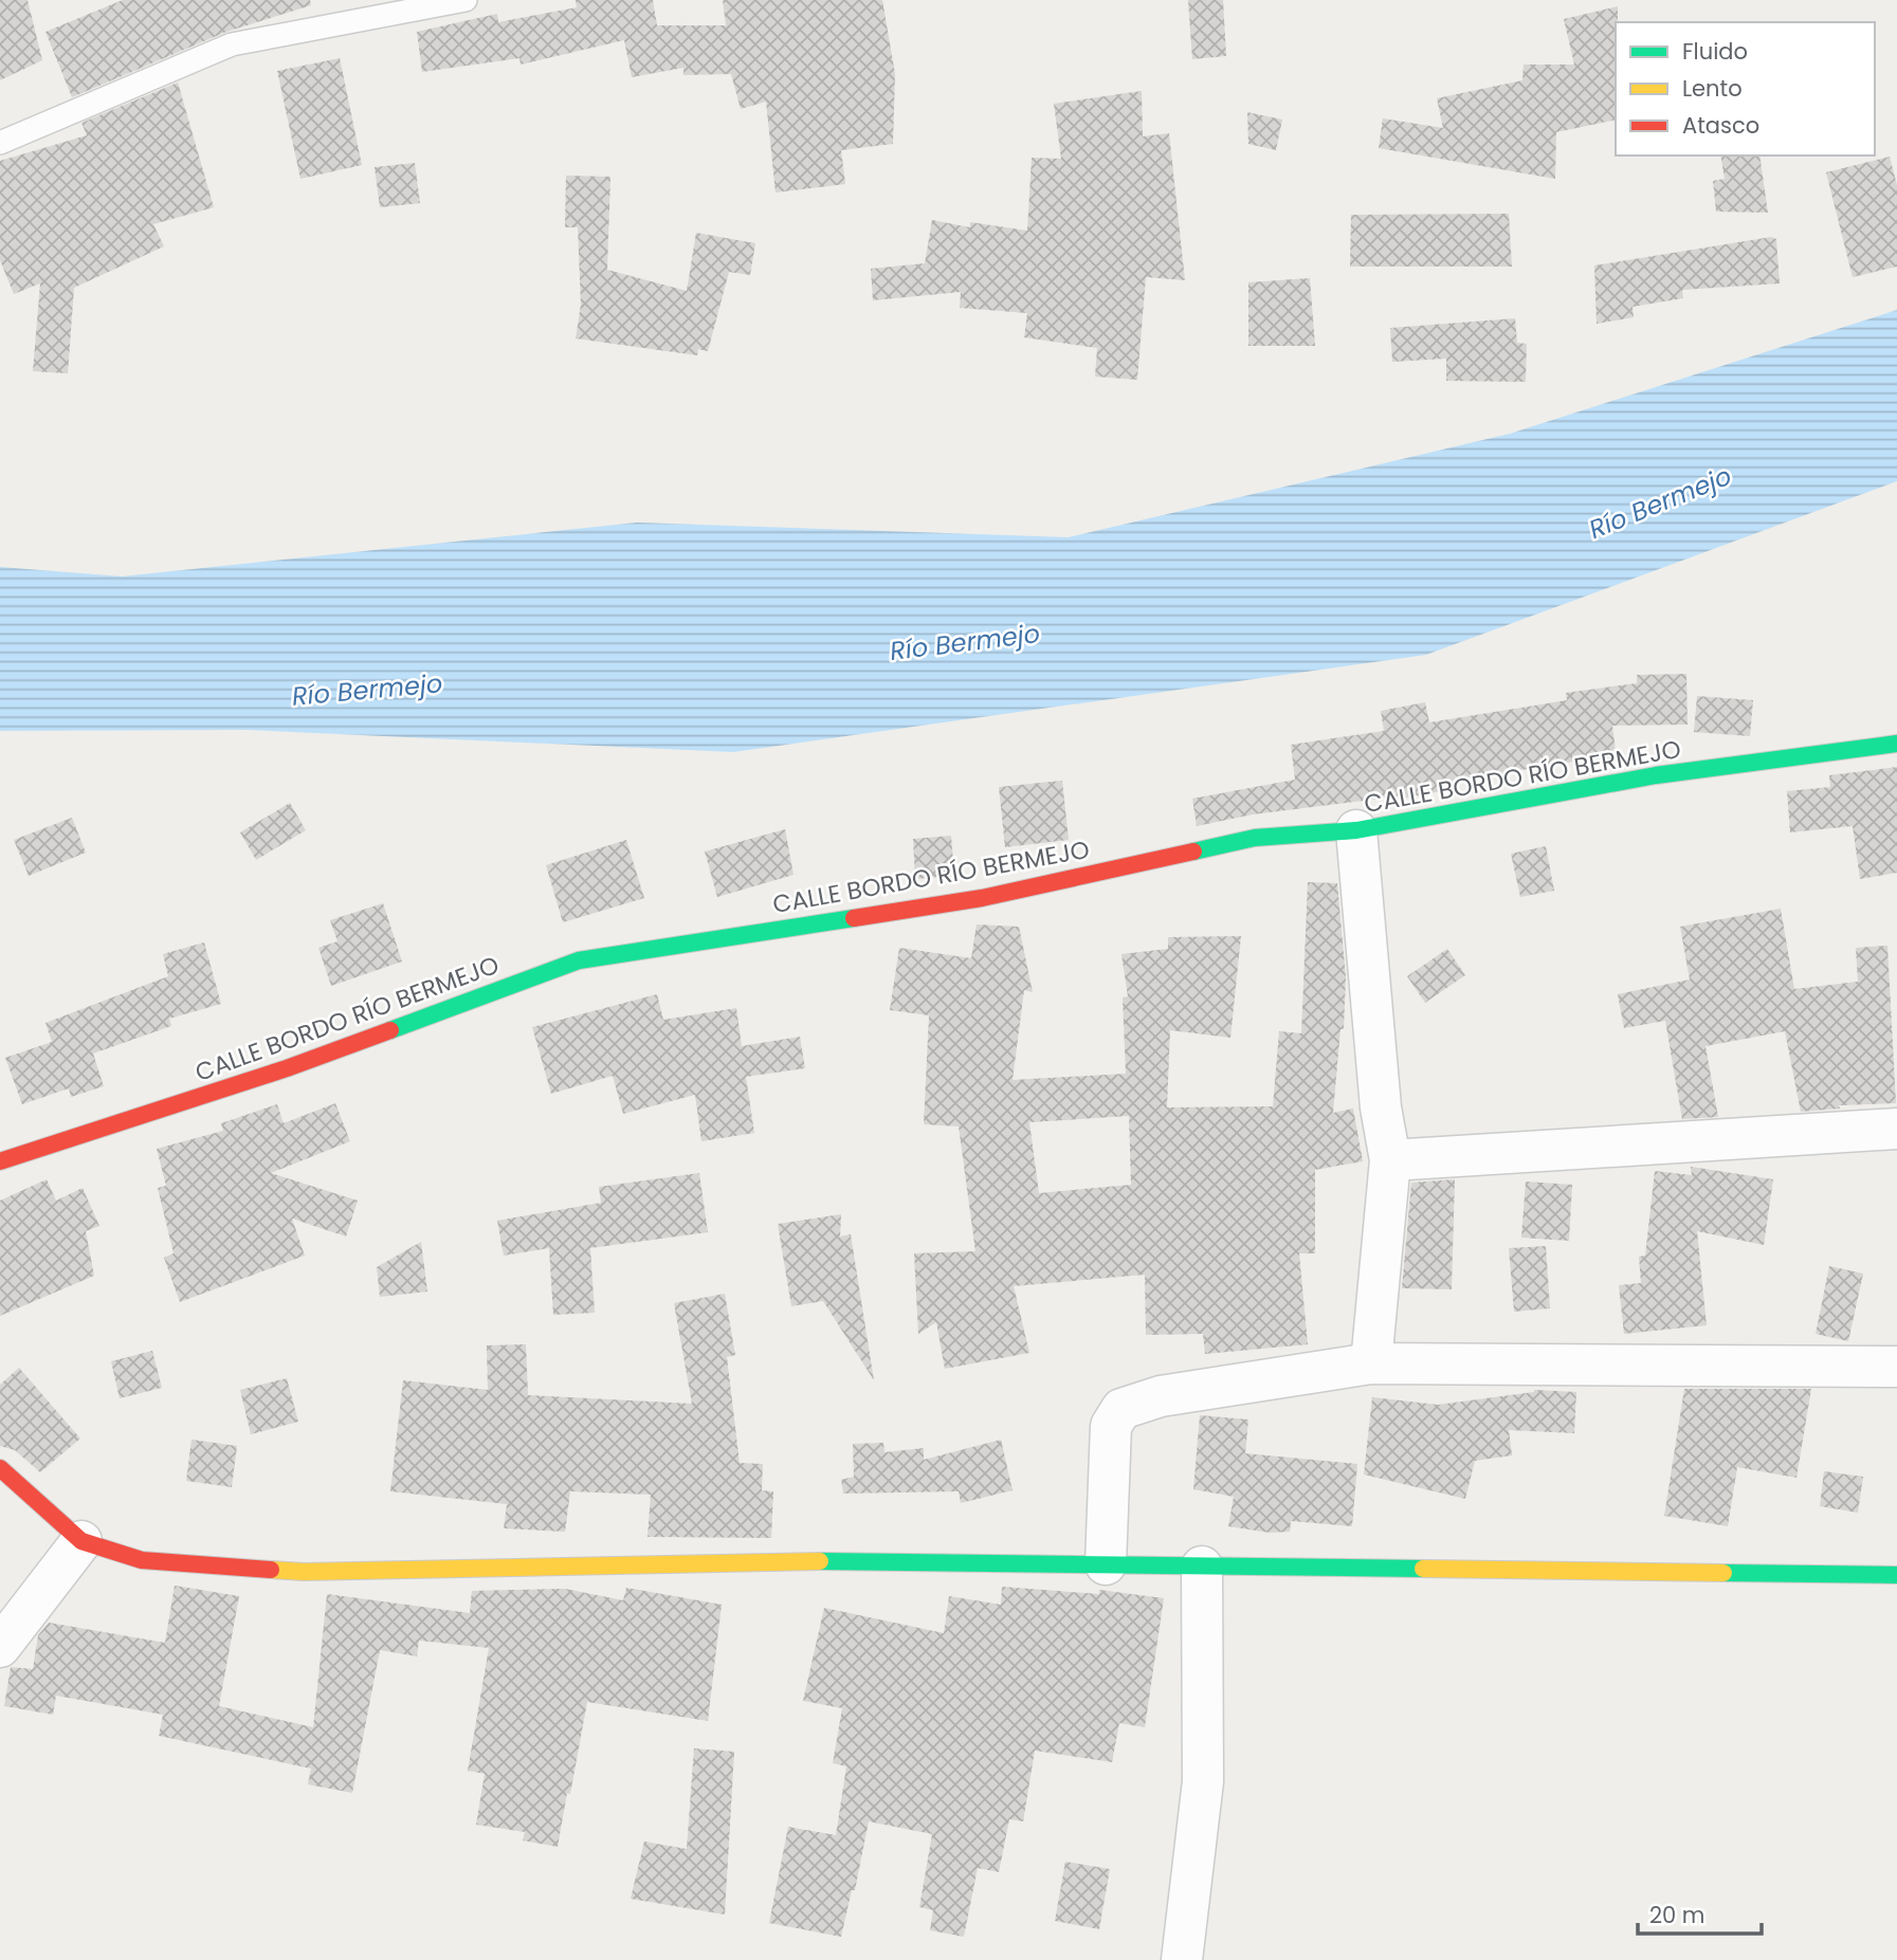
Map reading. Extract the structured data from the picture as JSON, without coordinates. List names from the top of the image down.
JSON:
{
  "streets": {
    "street": ["CALLE BORDO RÍO BERMEJO"]
  },
  "water": ["Río Bermejo"],
  "legend": ["Fluido", "Lento", "Atasco"],
  "scale_bar": "20 m"
}
